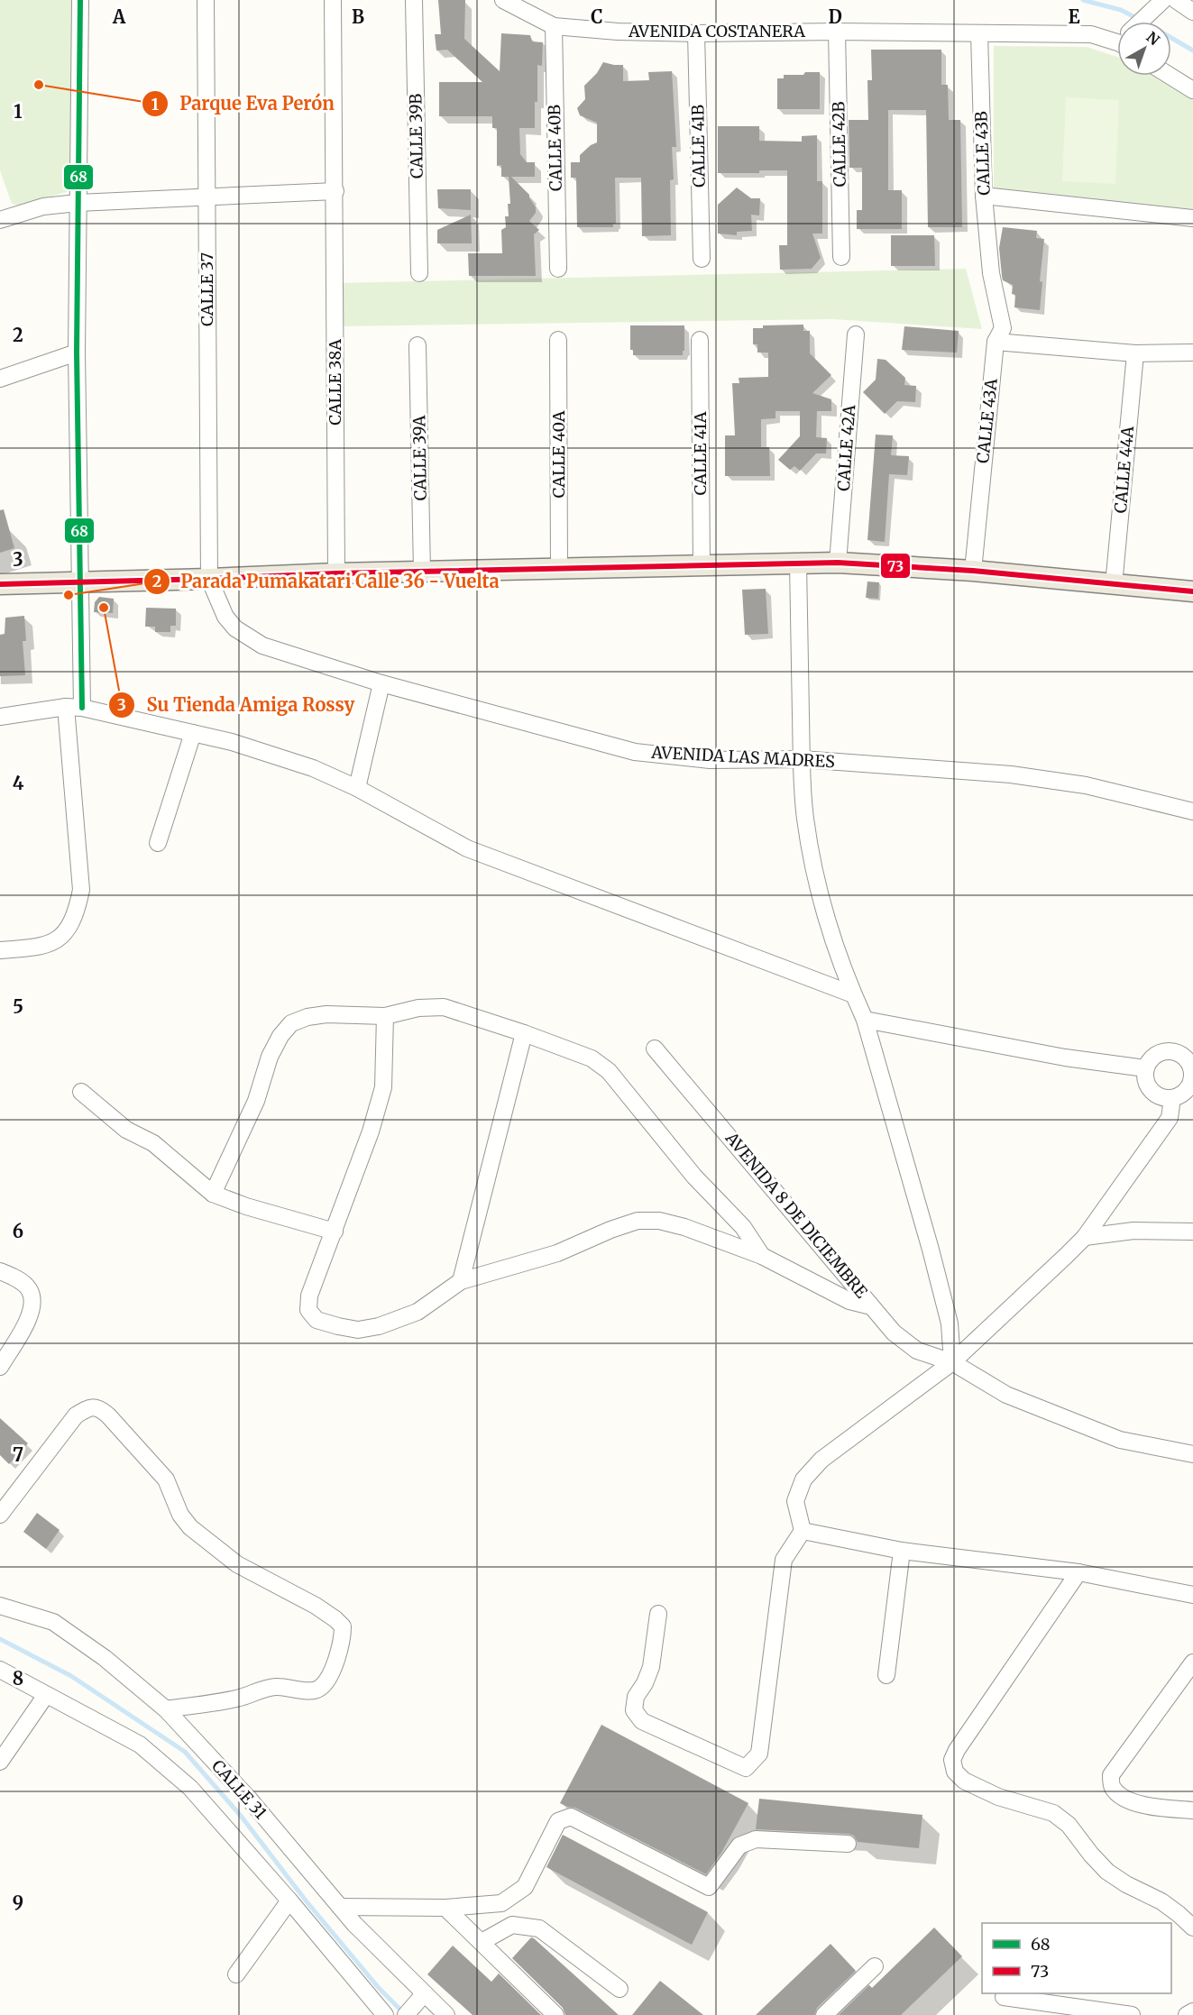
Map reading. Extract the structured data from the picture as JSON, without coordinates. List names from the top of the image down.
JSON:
{
  "streets": {
    "street": [
      "AVENIDA COSTANERA",
      "CALLE 39B",
      "CALLE 42B",
      "CALLE 41B",
      "CALLE 40B",
      "CALLE 43B",
      "CALLE 37",
      "CALLE 38A",
      "CALLE 43A",
      "CALLE 42A",
      "CALLE 41A",
      "CALLE 40A",
      "CALLE 39A",
      "CALLE 44A",
      "AVENIDA LAS MADRES",
      "AVENIDA 8 DE DICIEMBRE",
      "CALLE 31"
    ]
  },
  "crossings": [
    ["AVENIDA COSTANERA", "CALLE 42B"],
    ["AVENIDA COSTANERA", "CALLE 41B"],
    ["AVENIDA COSTANERA", "CALLE 40B"],
    ["AVENIDA COSTANERA", "CALLE 43B"],
    ["CALLE 43B", "CALLE 43A"],
    ["CALLE 37", "AVENIDA LAS MADRES"]
  ],
  "places": ["Parque Eva Perón", "Parada Pumakatari Calle 36 - Vuelta", "Su Tienda Amiga Rossy"],
  "lines": ["transit line 68", "transit line 73"],
  "legend": ["68", "73"],
  "north": "top right",
  "grid": {
    "columns": [
      "A",
      "B",
      "C",
      "D",
      "E"
    ],
    "rows": [
      "1",
      "2",
      "3",
      "4",
      "5",
      "6",
      "7",
      "8",
      "9"
    ]
  }
}
